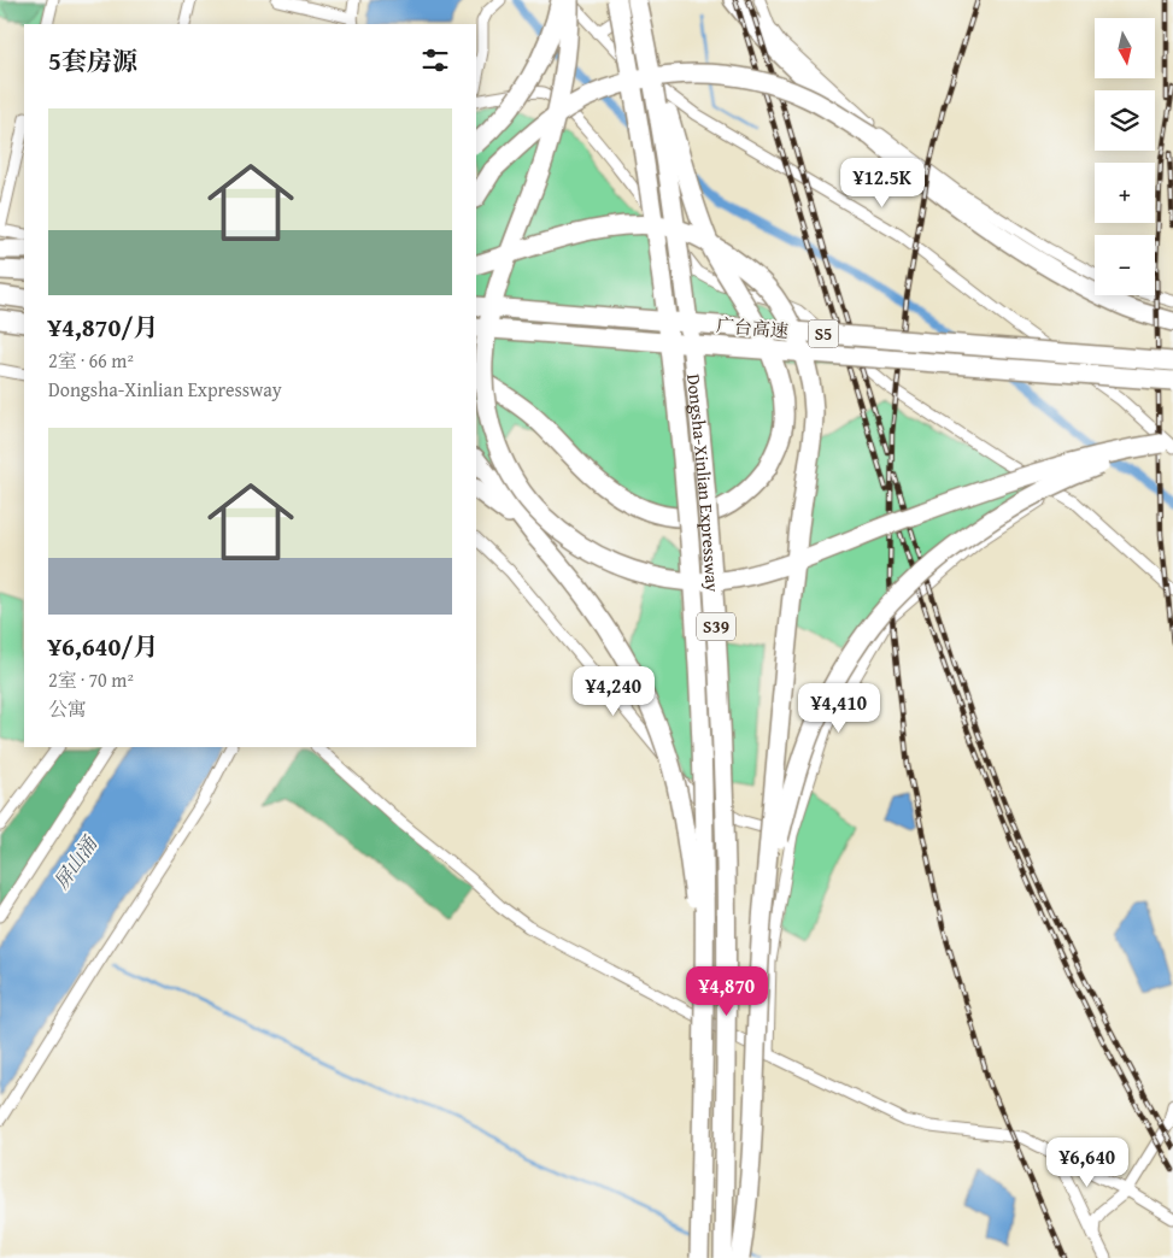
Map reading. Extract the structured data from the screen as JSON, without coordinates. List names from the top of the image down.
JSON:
{
  "streets": {
    "highway": [
      "广台高速",
      "S5",
      "Dongsha-Xinlian Expressway",
      "S39"
    ]
  },
  "water": ["屏山涌"],
  "north": "bottom",
  "page": {
    "map_buttons": ["+", "−"],
    "heading": "5套房源",
    "list": [
      {
        "name": "¥4,870/月",
        "note": "2室 · 66 m² · Dongsha-Xinlian Expressway"
      },
      {
        "name": "¥6,640/月",
        "note": "2室 · 70 m² · 公寓"
      }
    ],
    "price": [
      "¥12.5K",
      "¥4,240",
      "¥4,410",
      "¥4,870",
      "¥6,640"
    ]
  }
}
